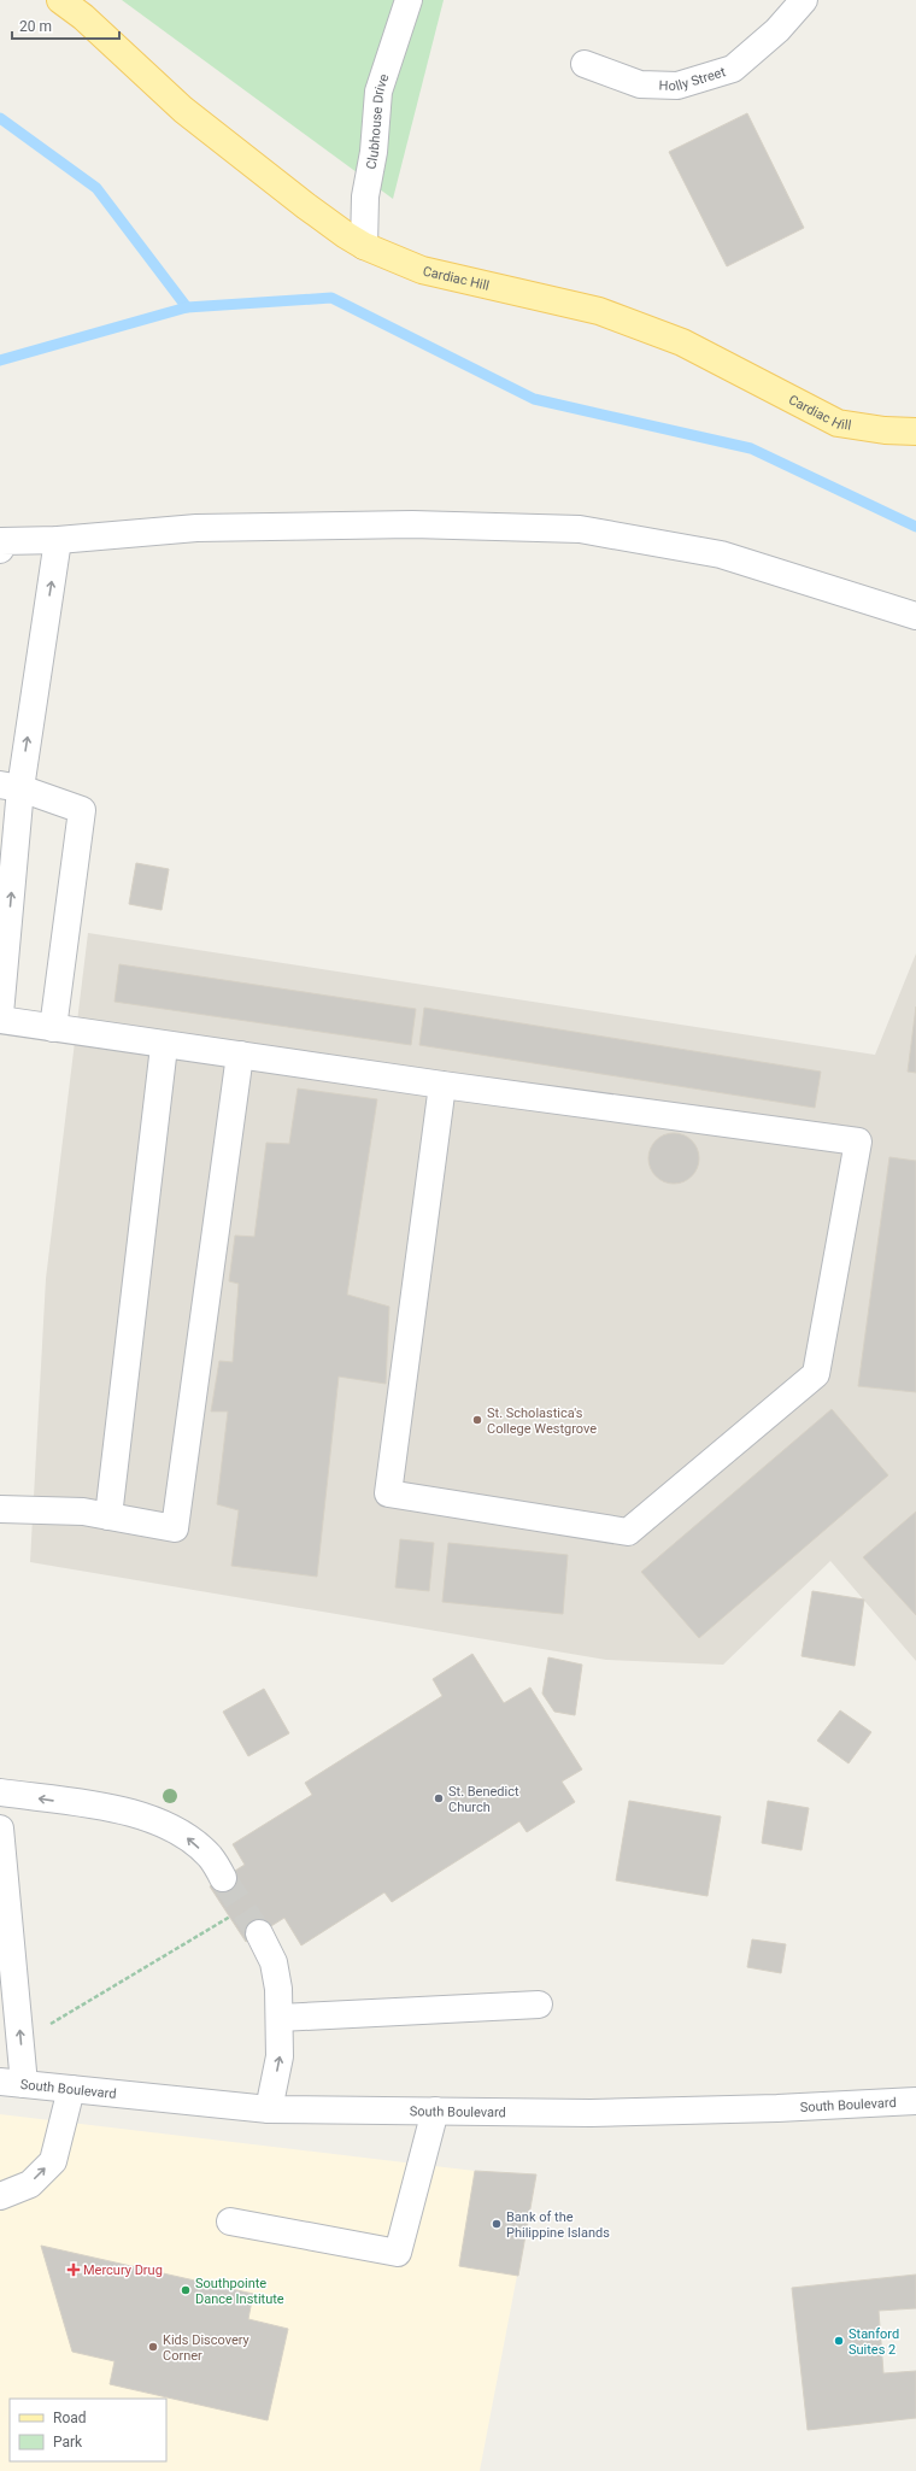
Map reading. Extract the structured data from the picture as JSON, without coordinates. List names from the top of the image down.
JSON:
{
  "streets": {
    "main road": ["Cardiac Hill"],
    "street": ["Holly Street", "Clubhouse Drive", "South Boulevard"]
  },
  "crossings": [
    ["Clubhouse Drive", "Cardiac Hill"]
  ],
  "places": {
    "other": [
      "St. Scholastica's College Westgrove",
      "St. Benedict Church",
      "Bank of the Philippine Islands",
      "Southpointe Dance Institute",
      "Stanford Suites 2",
      "Kids Discovery Corner"
    ],
    "health": ["Mercury Drug"]
  },
  "legend": ["Road", "Park"],
  "scale_bar": "20 m"
}
